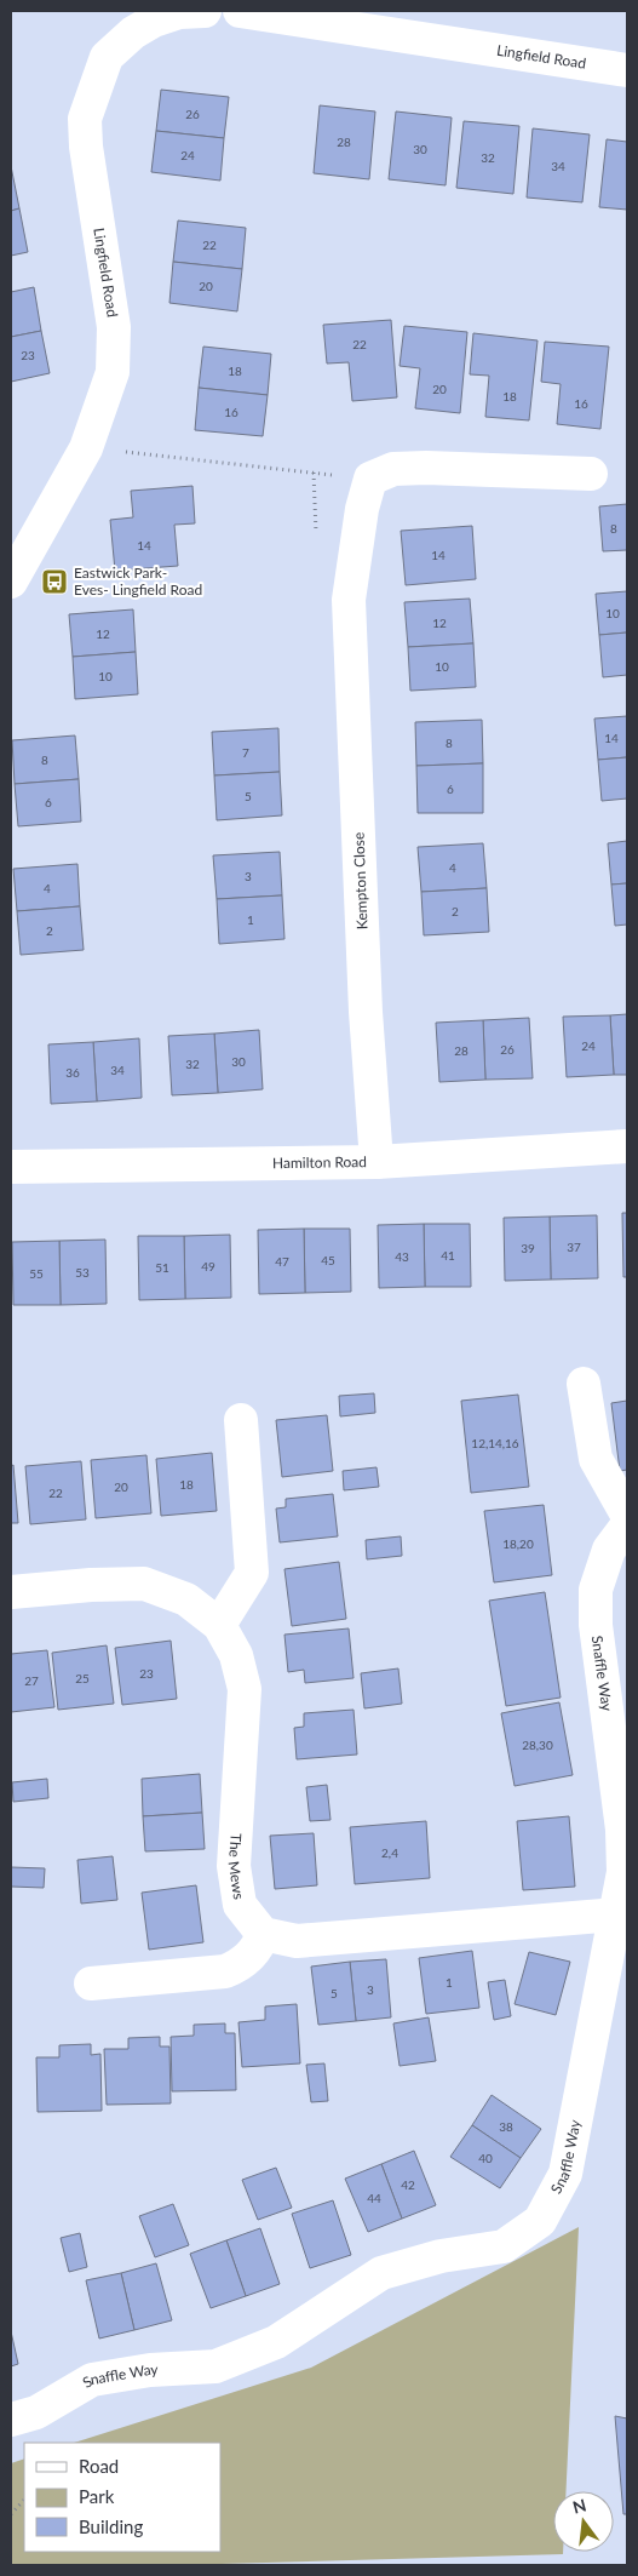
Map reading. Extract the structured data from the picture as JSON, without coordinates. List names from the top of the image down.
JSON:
{
  "streets": {
    "street": [
      "Lingfield Road",
      "Kempton Close",
      "Hamilton Road",
      "Snaffle Way",
      "The Mews"
    ]
  },
  "crossings": [
    ["Kempton Close", "Hamilton Road"]
  ],
  "places": {
    "bus stop": ["Eastwick Park- Eves- Lingfield Road"]
  },
  "house_numbers": [
    "26",
    "28",
    "30",
    "24",
    "32",
    "34",
    "22",
    "20",
    "22",
    "23",
    "18",
    "20",
    "18",
    "16",
    "16",
    "8",
    "14",
    "14",
    "10",
    "12",
    "12",
    "10",
    "10",
    "14",
    "8",
    "7",
    "8",
    "6",
    "5",
    "6",
    "4",
    "3",
    "4",
    "2",
    "1",
    "2",
    "24",
    "26",
    "28",
    "30",
    "32",
    "34",
    "36",
    "37",
    "39",
    "41",
    "43",
    "45",
    "47",
    "49",
    "51",
    "53",
    "55",
    "12,14,16",
    "18",
    "20",
    "22",
    "18,20",
    "23",
    "25",
    "27",
    "28,30",
    "2,4",
    "1",
    "3",
    "5",
    "38",
    "40",
    "42",
    "44"
  ],
  "legend": ["Road", "Park", "Building"],
  "north": "top"
}
